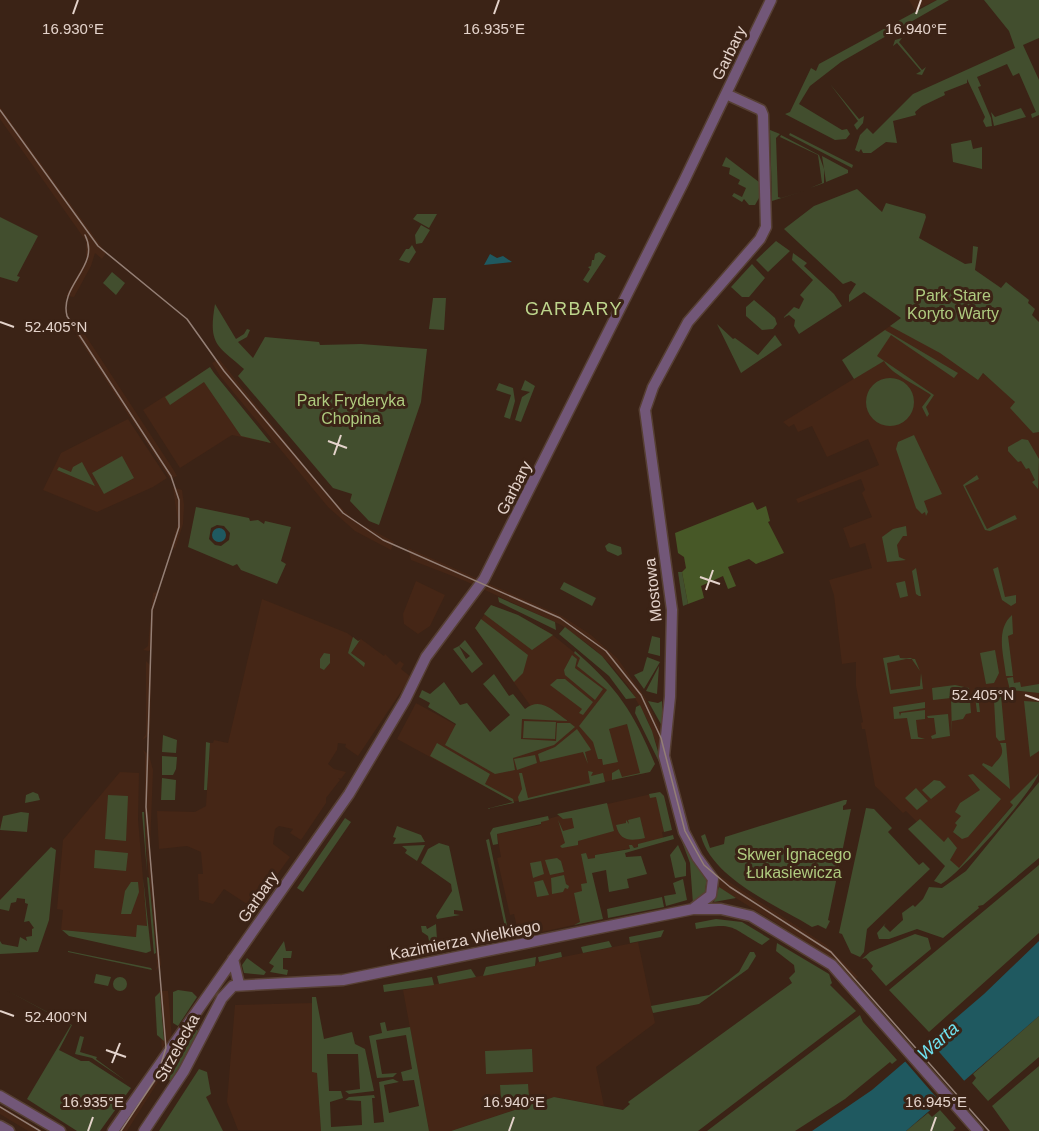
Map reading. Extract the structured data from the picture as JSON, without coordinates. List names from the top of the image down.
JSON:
{
  "streets": {
    "street": [
      "Garbary",
      "Mostowa",
      "Kazimierza Wielkiego",
      "Strzelecka"
    ]
  },
  "crossings": [
    ["Garbary", "Mostowa"],
    ["Garbary", "Strzelecka"],
    ["Mostowa", "Kazimierza Wielkiego"],
    ["Kazimierza Wielkiego", "Strzelecka"]
  ],
  "districts": ["GARBARY"],
  "water": ["Warta"],
  "parks": ["Park Stare Koryto Warty", "Park Fryderyka Chopina", "Skwer Ignacego Łukasiewicza"],
  "coordinates": [
    "16.935°E",
    "16.940°E",
    "16.930°E",
    "52.405°N",
    "52.400°N",
    "16.945°E"
  ]
}
